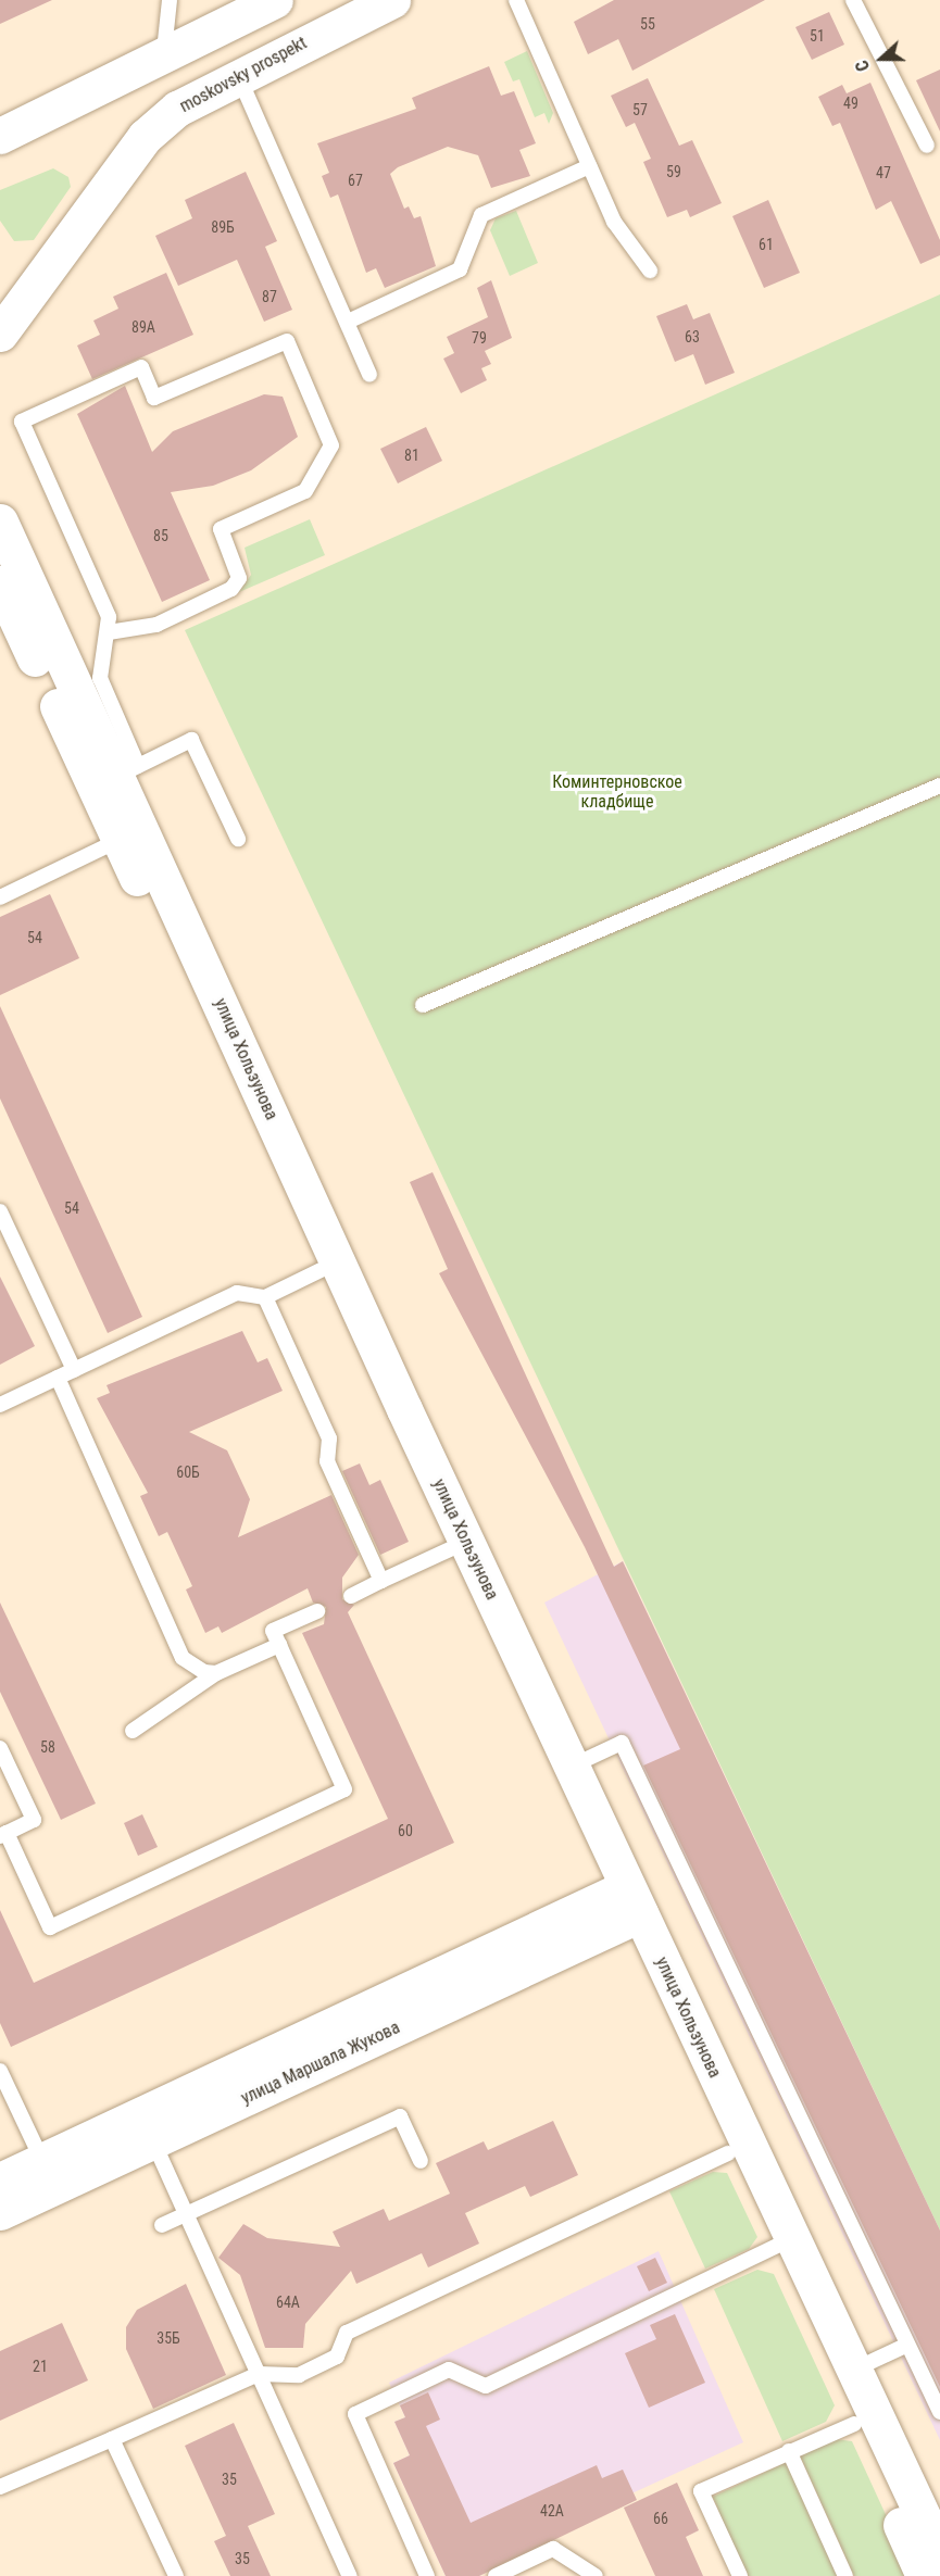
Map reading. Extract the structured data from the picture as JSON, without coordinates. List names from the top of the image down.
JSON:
{
  "streets": {
    "main road": ["moskovsky prospekt", "улица Хользунова", "улица Маршала Жукова"]
  },
  "crossings": [
    ["улица Хользунова", "улица Маршала Жукова"]
  ],
  "parks": ["Коминтерновское кладбище"],
  "house_numbers": [
    "55",
    "51",
    "49",
    "57",
    "59",
    "47",
    "67",
    "89Б",
    "61",
    "87",
    "89А",
    "63",
    "79",
    "81",
    "85",
    "54",
    "54",
    "60Б",
    "58",
    "60",
    "64А",
    "35Б",
    "21",
    "35",
    "42А",
    "66",
    "35"
  ],
  "north": "left"
}
